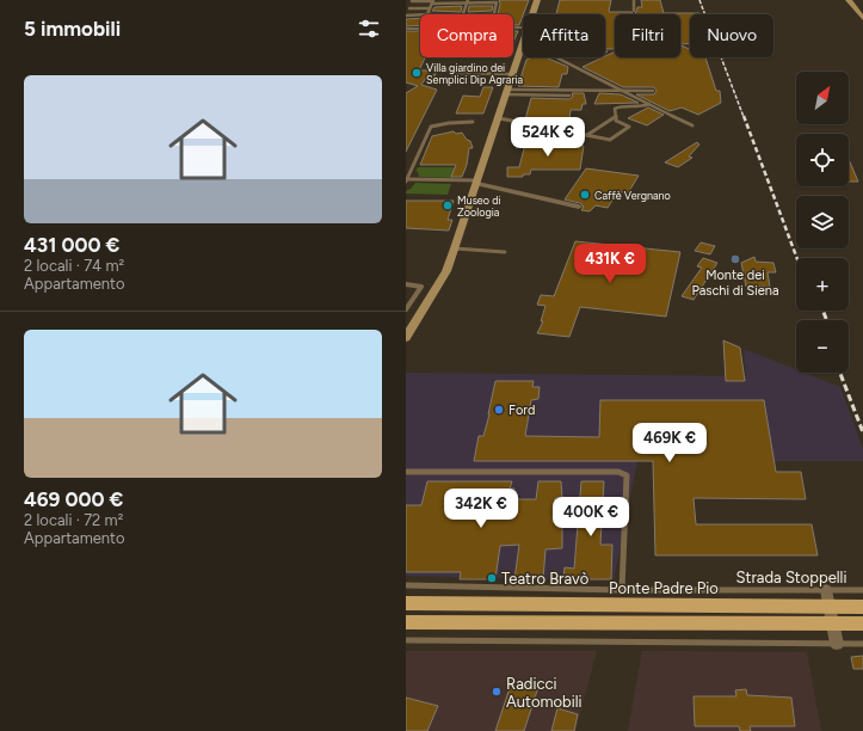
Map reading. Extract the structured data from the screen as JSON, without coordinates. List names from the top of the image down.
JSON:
{
  "streets": {
    "main road": ["Ponte Padre Pio"],
    "lane": ["Strada Stoppelli"]
  },
  "places": [
    "Villa giardino dei Semplici Dip Agraria",
    "Caffè Vergnano",
    "Museo di Zoologia",
    "Monte dei Paschi di Siena",
    "Ford",
    "Teatro Bravò",
    "Radicci Automobili"
  ],
  "north": "top right",
  "page": {
    "heading": "5 immobili",
    "chip": [
      "Compra",
      "Affitta",
      "Filtri",
      "Nuovo"
    ],
    "list": [
      {
        "name": "431 000 €",
        "note": "2 locali · 74 m² · Appartamento"
      },
      {
        "name": "469 000 €",
        "note": "2 locali · 72 m² · Appartamento"
      }
    ],
    "map_buttons": ["+", "−"],
    "price": [
      "524K €",
      "431K €",
      "469K €",
      "342K €",
      "400K €"
    ]
  }
}
